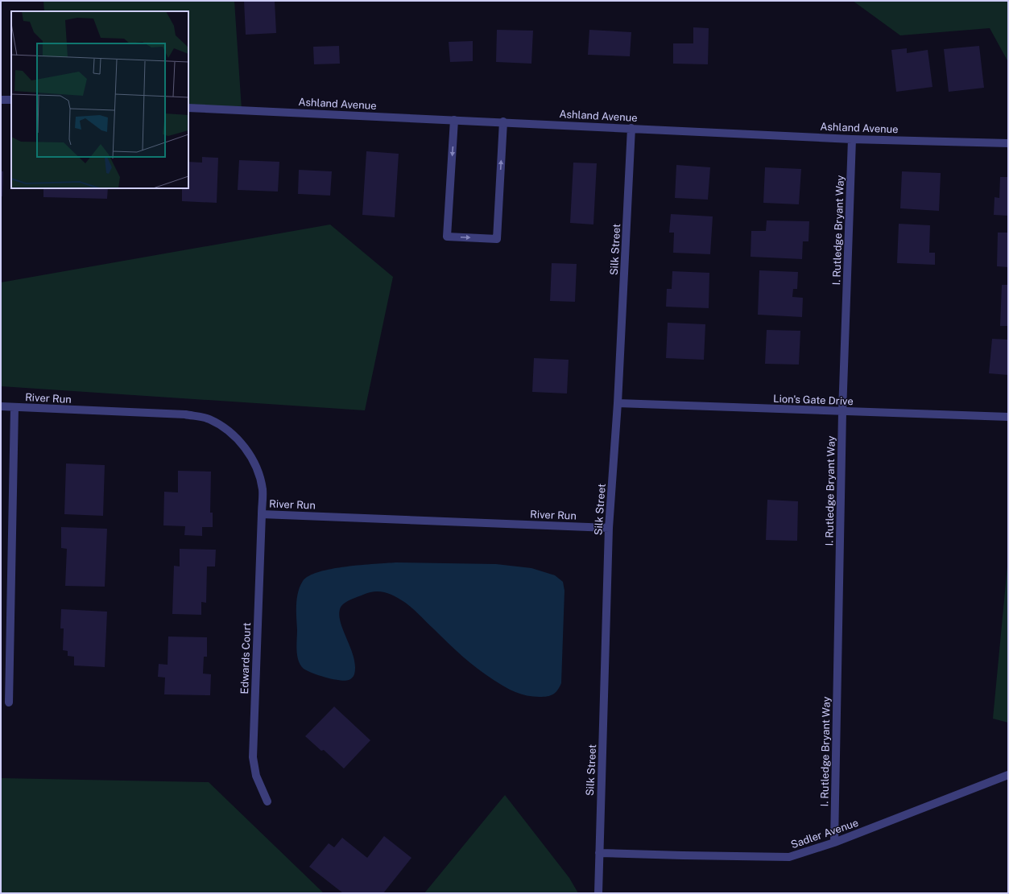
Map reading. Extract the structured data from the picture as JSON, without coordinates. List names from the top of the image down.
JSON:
{
  "streets": {
    "street": [
      "Ashland Avenue",
      "I. Rutledge Bryant Way",
      "Silk Street",
      "River Run",
      "Lion's Gate Drive",
      "Edwards Court",
      "Sadler Avenue"
    ]
  },
  "crossings": [
    ["Ashland Avenue", "I. Rutledge Bryant Way"],
    ["Ashland Avenue", "Silk Street"],
    ["I. Rutledge Bryant Way", "Lion's Gate Drive"],
    ["I. Rutledge Bryant Way", "Sadler Avenue"],
    ["Silk Street", "River Run"],
    ["Silk Street", "Lion's Gate Drive"],
    ["Silk Street", "Sadler Avenue"],
    ["River Run", "Edwards Court"]
  ]
}
